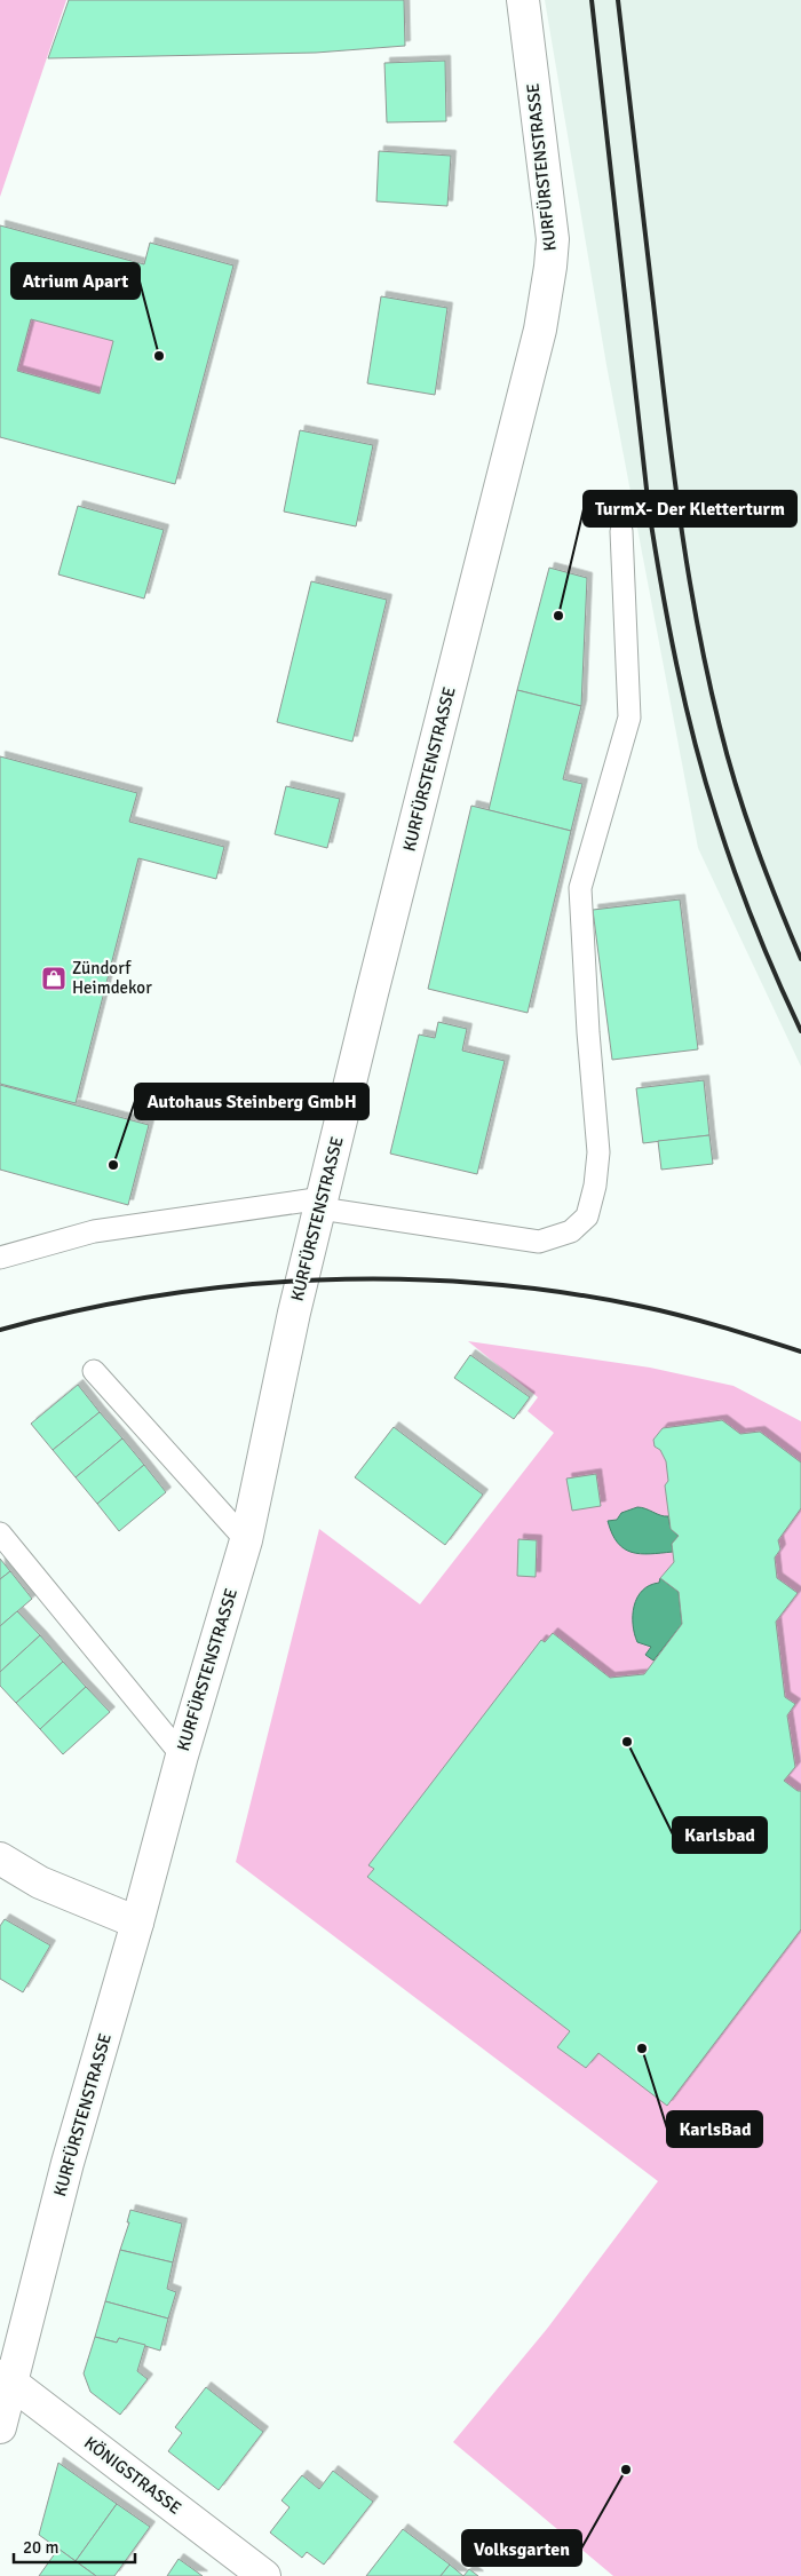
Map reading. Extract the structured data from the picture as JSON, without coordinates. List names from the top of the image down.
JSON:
{
  "streets": {
    "street": ["KURFÜRSTENSTRASSE", "KÖNIGSTRASSE"]
  },
  "crossings": [
    ["KURFÜRSTENSTRASSE", "KÖNIGSTRASSE"]
  ],
  "places": {
    "other": [
      "Atrium Apart",
      "TurmX- Der Kletterturm",
      "Autohaus Steinberg GmbH",
      "Karlsbad",
      "KarlsBad",
      "Volksgarten"
    ],
    "shop": ["Zündorf Heimdekor"]
  },
  "scale_bar": "20 m"
}
